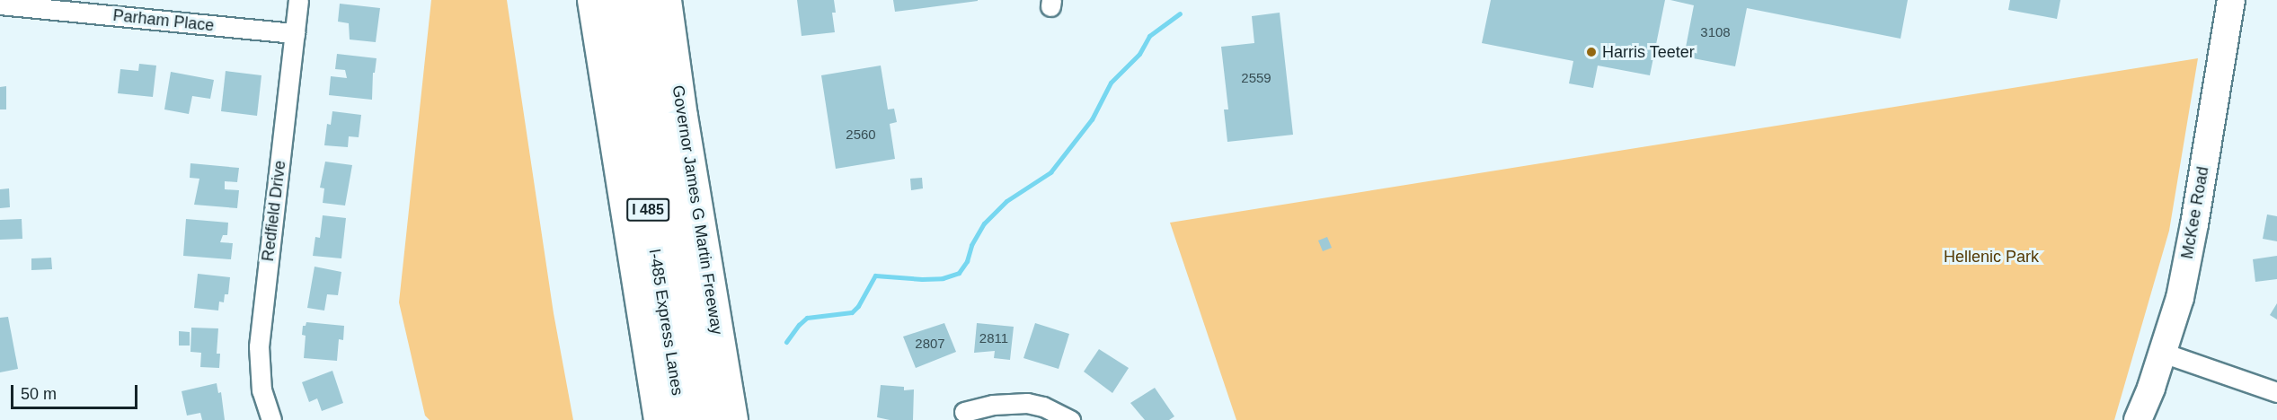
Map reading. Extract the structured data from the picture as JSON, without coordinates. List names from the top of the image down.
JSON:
{
  "streets": {
    "highway": ["I 485", "Governor James G Martin Freeway", "I-485 Express Lanes"],
    "main road": ["McKee Road"],
    "street": ["Parham Place", "Redfield Drive"]
  },
  "crossings": [
    ["Parham Place", "Redfield Drive"]
  ],
  "parks": ["Hellenic Park"],
  "places": ["Harris Teeter"],
  "house_numbers": [
    "3108",
    "2559",
    "2560",
    "2811",
    "2807"
  ],
  "scale_bar": "50 m"
}
